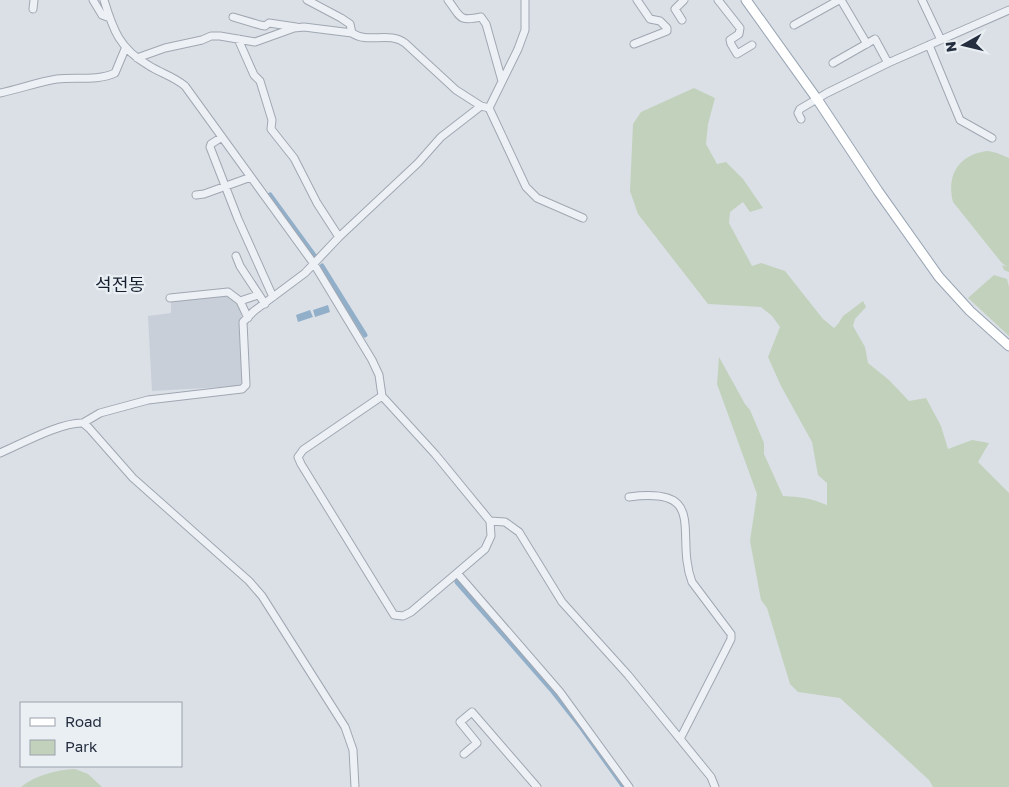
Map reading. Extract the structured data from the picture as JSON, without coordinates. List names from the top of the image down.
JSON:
{
  "districts": ["석전동"],
  "legend": ["Road", "Park"],
  "north": "left"
}
